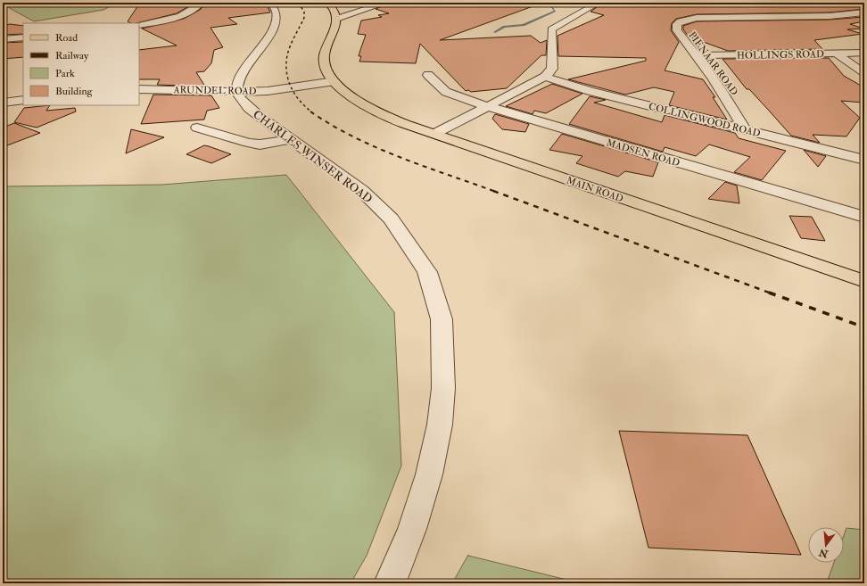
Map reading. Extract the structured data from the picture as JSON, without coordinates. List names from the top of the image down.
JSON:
{
  "streets": {
    "main road": ["MAIN ROAD"],
    "street": [
      "HOLLINGS ROAD",
      "PIENAAR ROAD",
      "ARUNDEL ROAD",
      "COLLINGWOOD ROAD",
      "MADSEN ROAD",
      "CHARLES WINSER ROAD"
    ]
  },
  "crossings": [
    ["HOLLINGS ROAD", "PIENAAR ROAD"],
    ["PIENAAR ROAD", "COLLINGWOOD ROAD"],
    ["ARUNDEL ROAD", "CHARLES WINSER ROAD"],
    ["ARUNDEL ROAD", "MAIN ROAD"]
  ],
  "legend": [
    "Road",
    "Railway",
    "Park",
    "Building"
  ],
  "north": "bottom"
}
